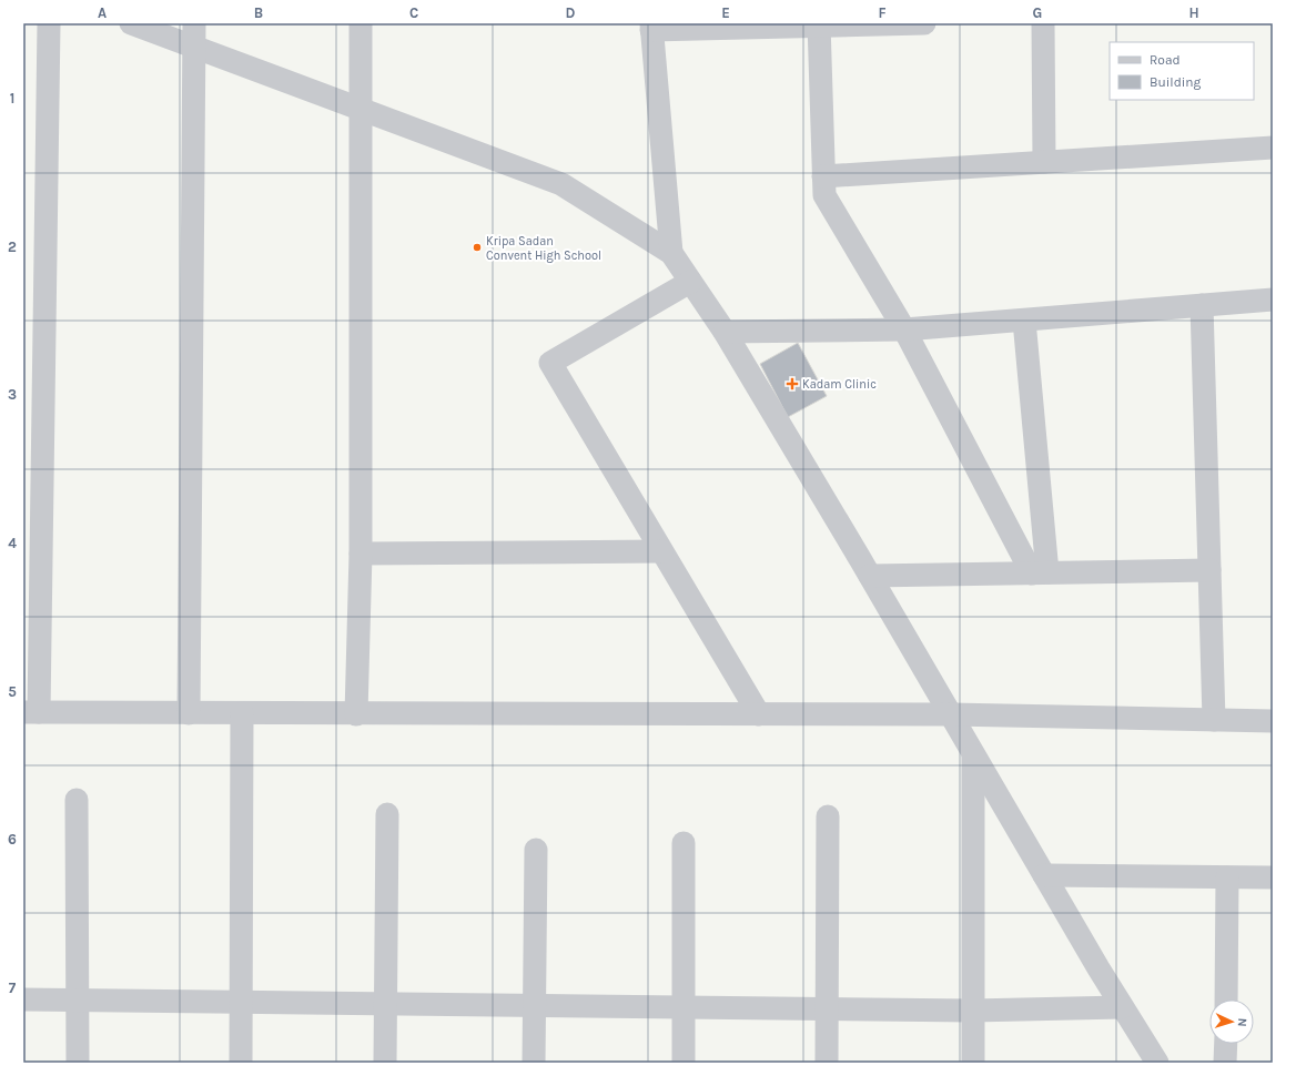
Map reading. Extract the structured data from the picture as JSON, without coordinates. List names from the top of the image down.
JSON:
{
  "places": {
    "other": ["Kripa Sadan Convent High School"],
    "health": ["Kadam Clinic"]
  },
  "legend": ["Road", "Building"],
  "north": "right",
  "grid": {
    "columns": [
      "A",
      "B",
      "C",
      "D",
      "E",
      "F",
      "G",
      "H"
    ],
    "rows": [
      "1",
      "2",
      "3",
      "4",
      "5",
      "6",
      "7"
    ]
  }
}
